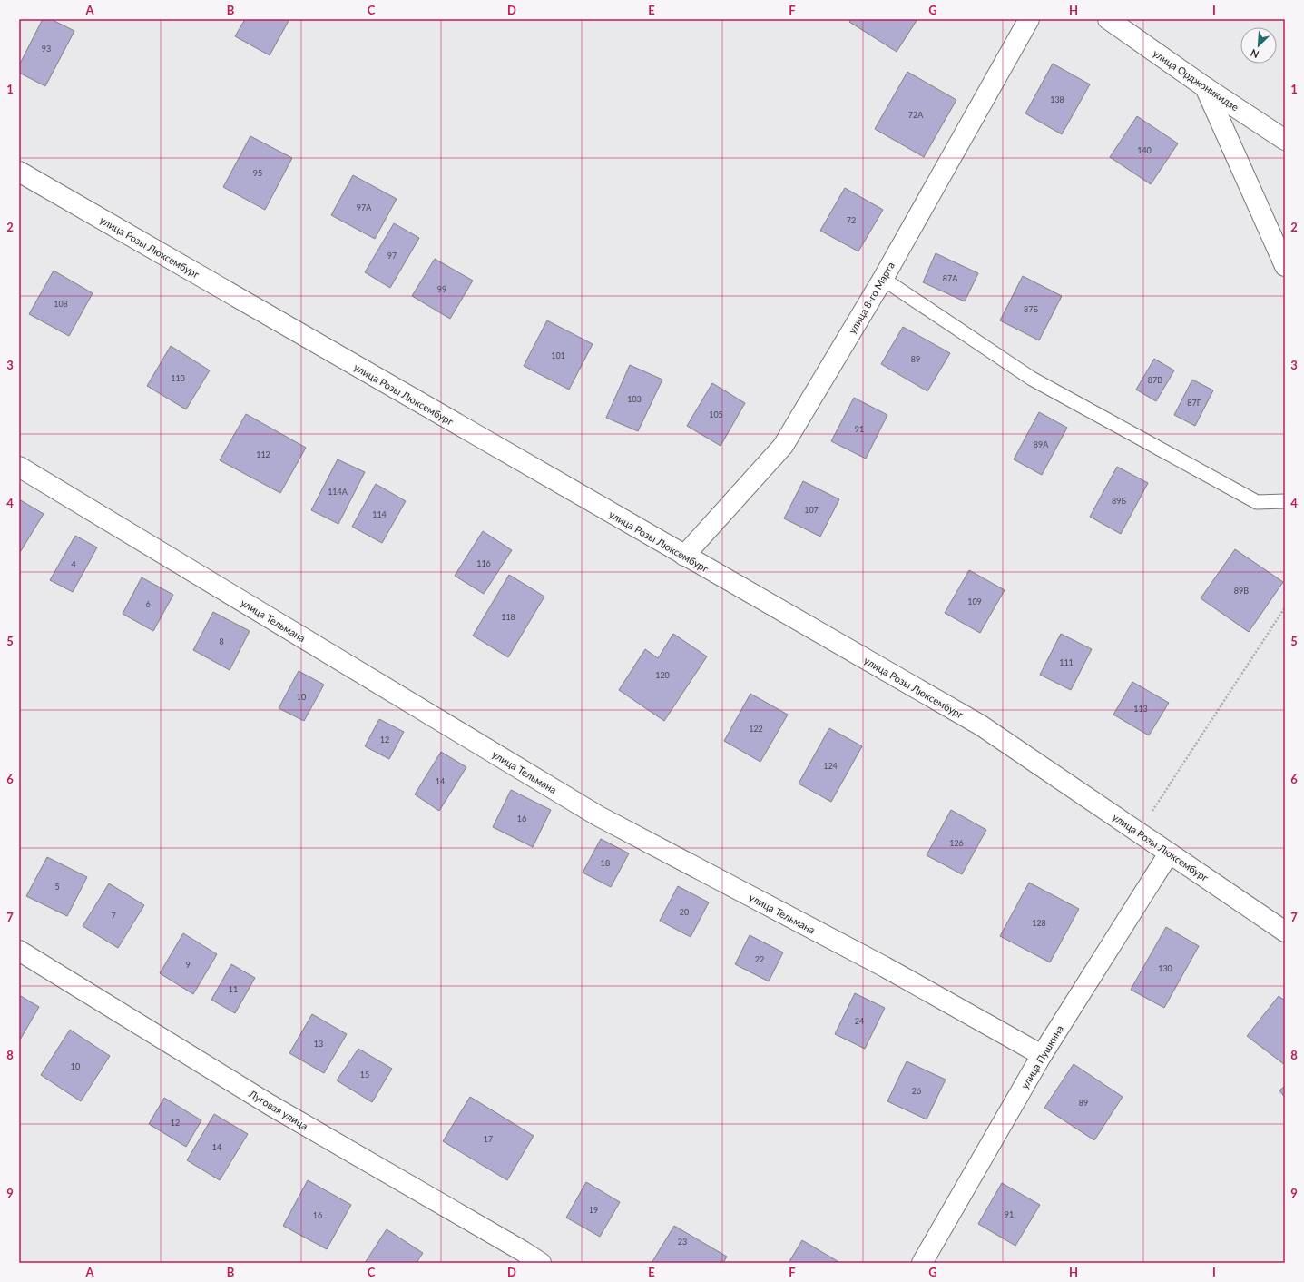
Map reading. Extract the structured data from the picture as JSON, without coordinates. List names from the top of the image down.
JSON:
{
  "streets": {
    "street": [
      "улица Орджоникидзе",
      "улица Розы Люксембург",
      "улица 8-го Марта",
      "улица Тельмана",
      "улица Пушкина",
      "Луговая улица"
    ]
  },
  "crossings": [
    ["улица Розы Люксембург", "улица 8-го Марта"],
    ["улица Розы Люксембург", "улица Пушкина"],
    ["улица Тельмана", "улица Пушкина"]
  ],
  "house_numbers": [
    "93",
    "138",
    "72А",
    "140",
    "95",
    "97А",
    "72",
    "97",
    "87А",
    "99",
    "108",
    "87Б",
    "101",
    "89",
    "110",
    "87В",
    "103",
    "87Г",
    "105",
    "91",
    "89А",
    "112",
    "114А",
    "89Б",
    "107",
    "114",
    "116",
    "4",
    "89В",
    "109",
    "6",
    "118",
    "8",
    "111",
    "120",
    "10",
    "113",
    "122",
    "12",
    "124",
    "14",
    "16",
    "126",
    "18",
    "5",
    "20",
    "7",
    "128",
    "22",
    "9",
    "130",
    "11",
    "24",
    "13",
    "10",
    "15",
    "26",
    "89",
    "12",
    "17",
    "14",
    "19",
    "91",
    "16",
    "23"
  ],
  "north": "bottom left",
  "grid": {
    "columns": [
      "A",
      "B",
      "C",
      "D",
      "E",
      "F",
      "G",
      "H",
      "I"
    ],
    "rows": [
      "1",
      "2",
      "3",
      "4",
      "5",
      "6",
      "7",
      "8",
      "9"
    ]
  }
}
